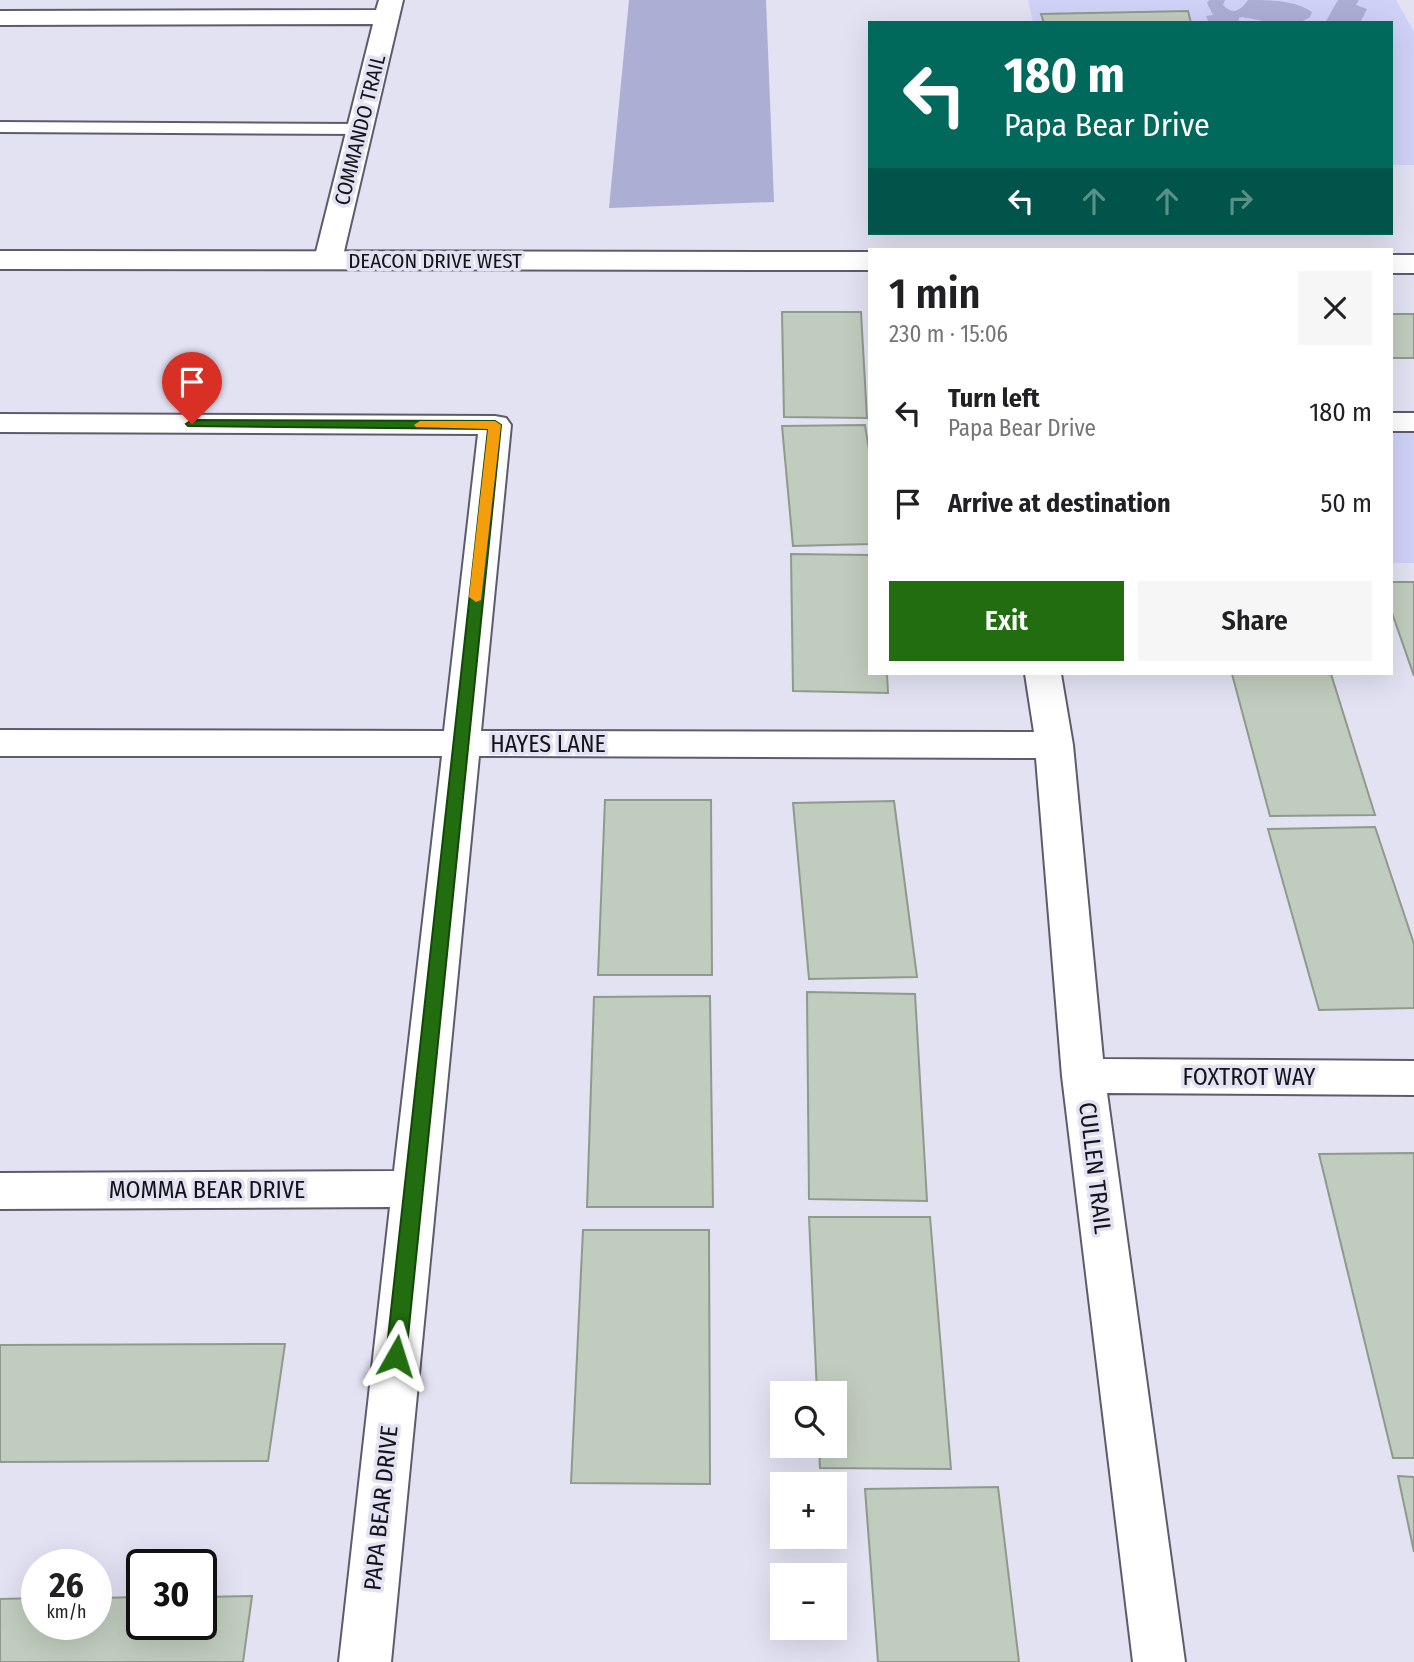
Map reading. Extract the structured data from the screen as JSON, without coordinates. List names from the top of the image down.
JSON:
{
  "streets": {
    "street": [
      "COMMANDO TRAIL",
      "DEACON DRIVE WEST",
      "HAYES LANE",
      "FOXTROT WAY",
      "CULLEN TRAIL",
      "MOMMA BEAR DRIVE",
      "PAPA BEAR DRIVE"
    ]
  },
  "crossings": [
    ["COMMANDO TRAIL", "DEACON DRIVE WEST"],
    ["HAYES LANE", "CULLEN TRAIL"],
    ["HAYES LANE", "PAPA BEAR DRIVE"],
    ["FOXTROT WAY", "CULLEN TRAIL"],
    ["MOMMA BEAR DRIVE", "PAPA BEAR DRIVE"]
  ],
  "page": {
    "turn": ["180 m", "Papa Bear Drive"],
    "heading": ["1 min", "230 m · 15:06"],
    "list": [
      {
        "name": "Turn left",
        "note": "Papa Bear Drive",
        "value": "180 m"
      },
      {
        "name": "Arrive at destination",
        "value": "50 m"
      }
    ],
    "buttons": ["Exit", "Share"],
    "map_buttons": ["+", "−"],
    "speed": "26 km/h",
    "limit": "30"
  }
}
